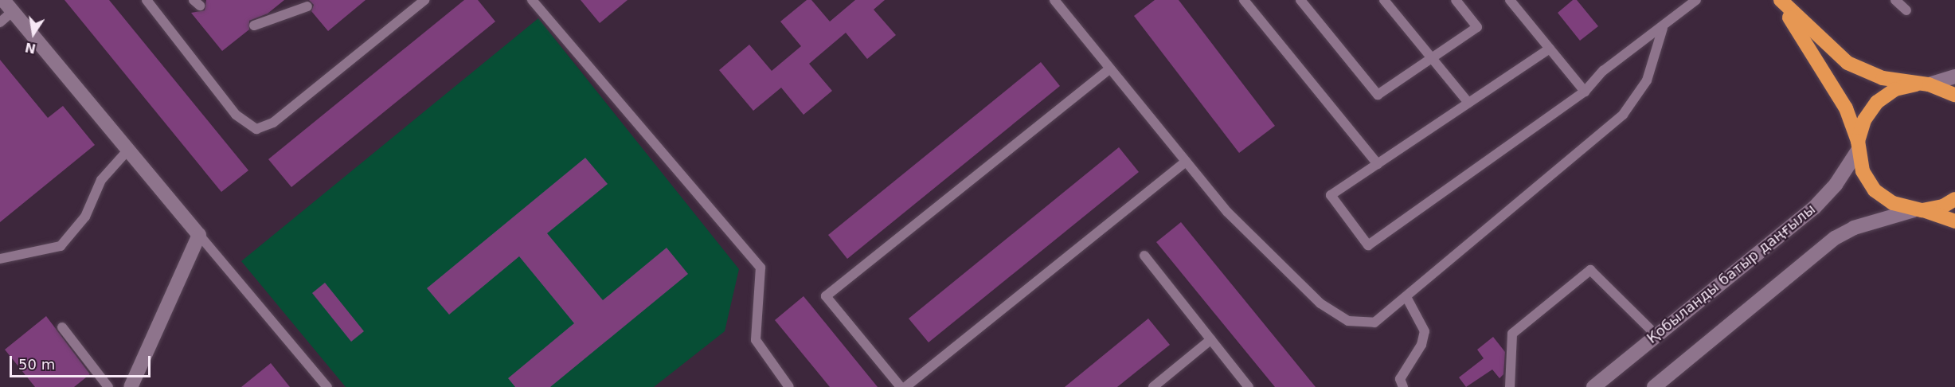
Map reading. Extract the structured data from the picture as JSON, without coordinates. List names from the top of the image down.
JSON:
{
  "streets": {
    "street": ["Қобыланды батыр даңғылы"]
  },
  "scale_bar": "50 m",
  "north": "bottom"
}
